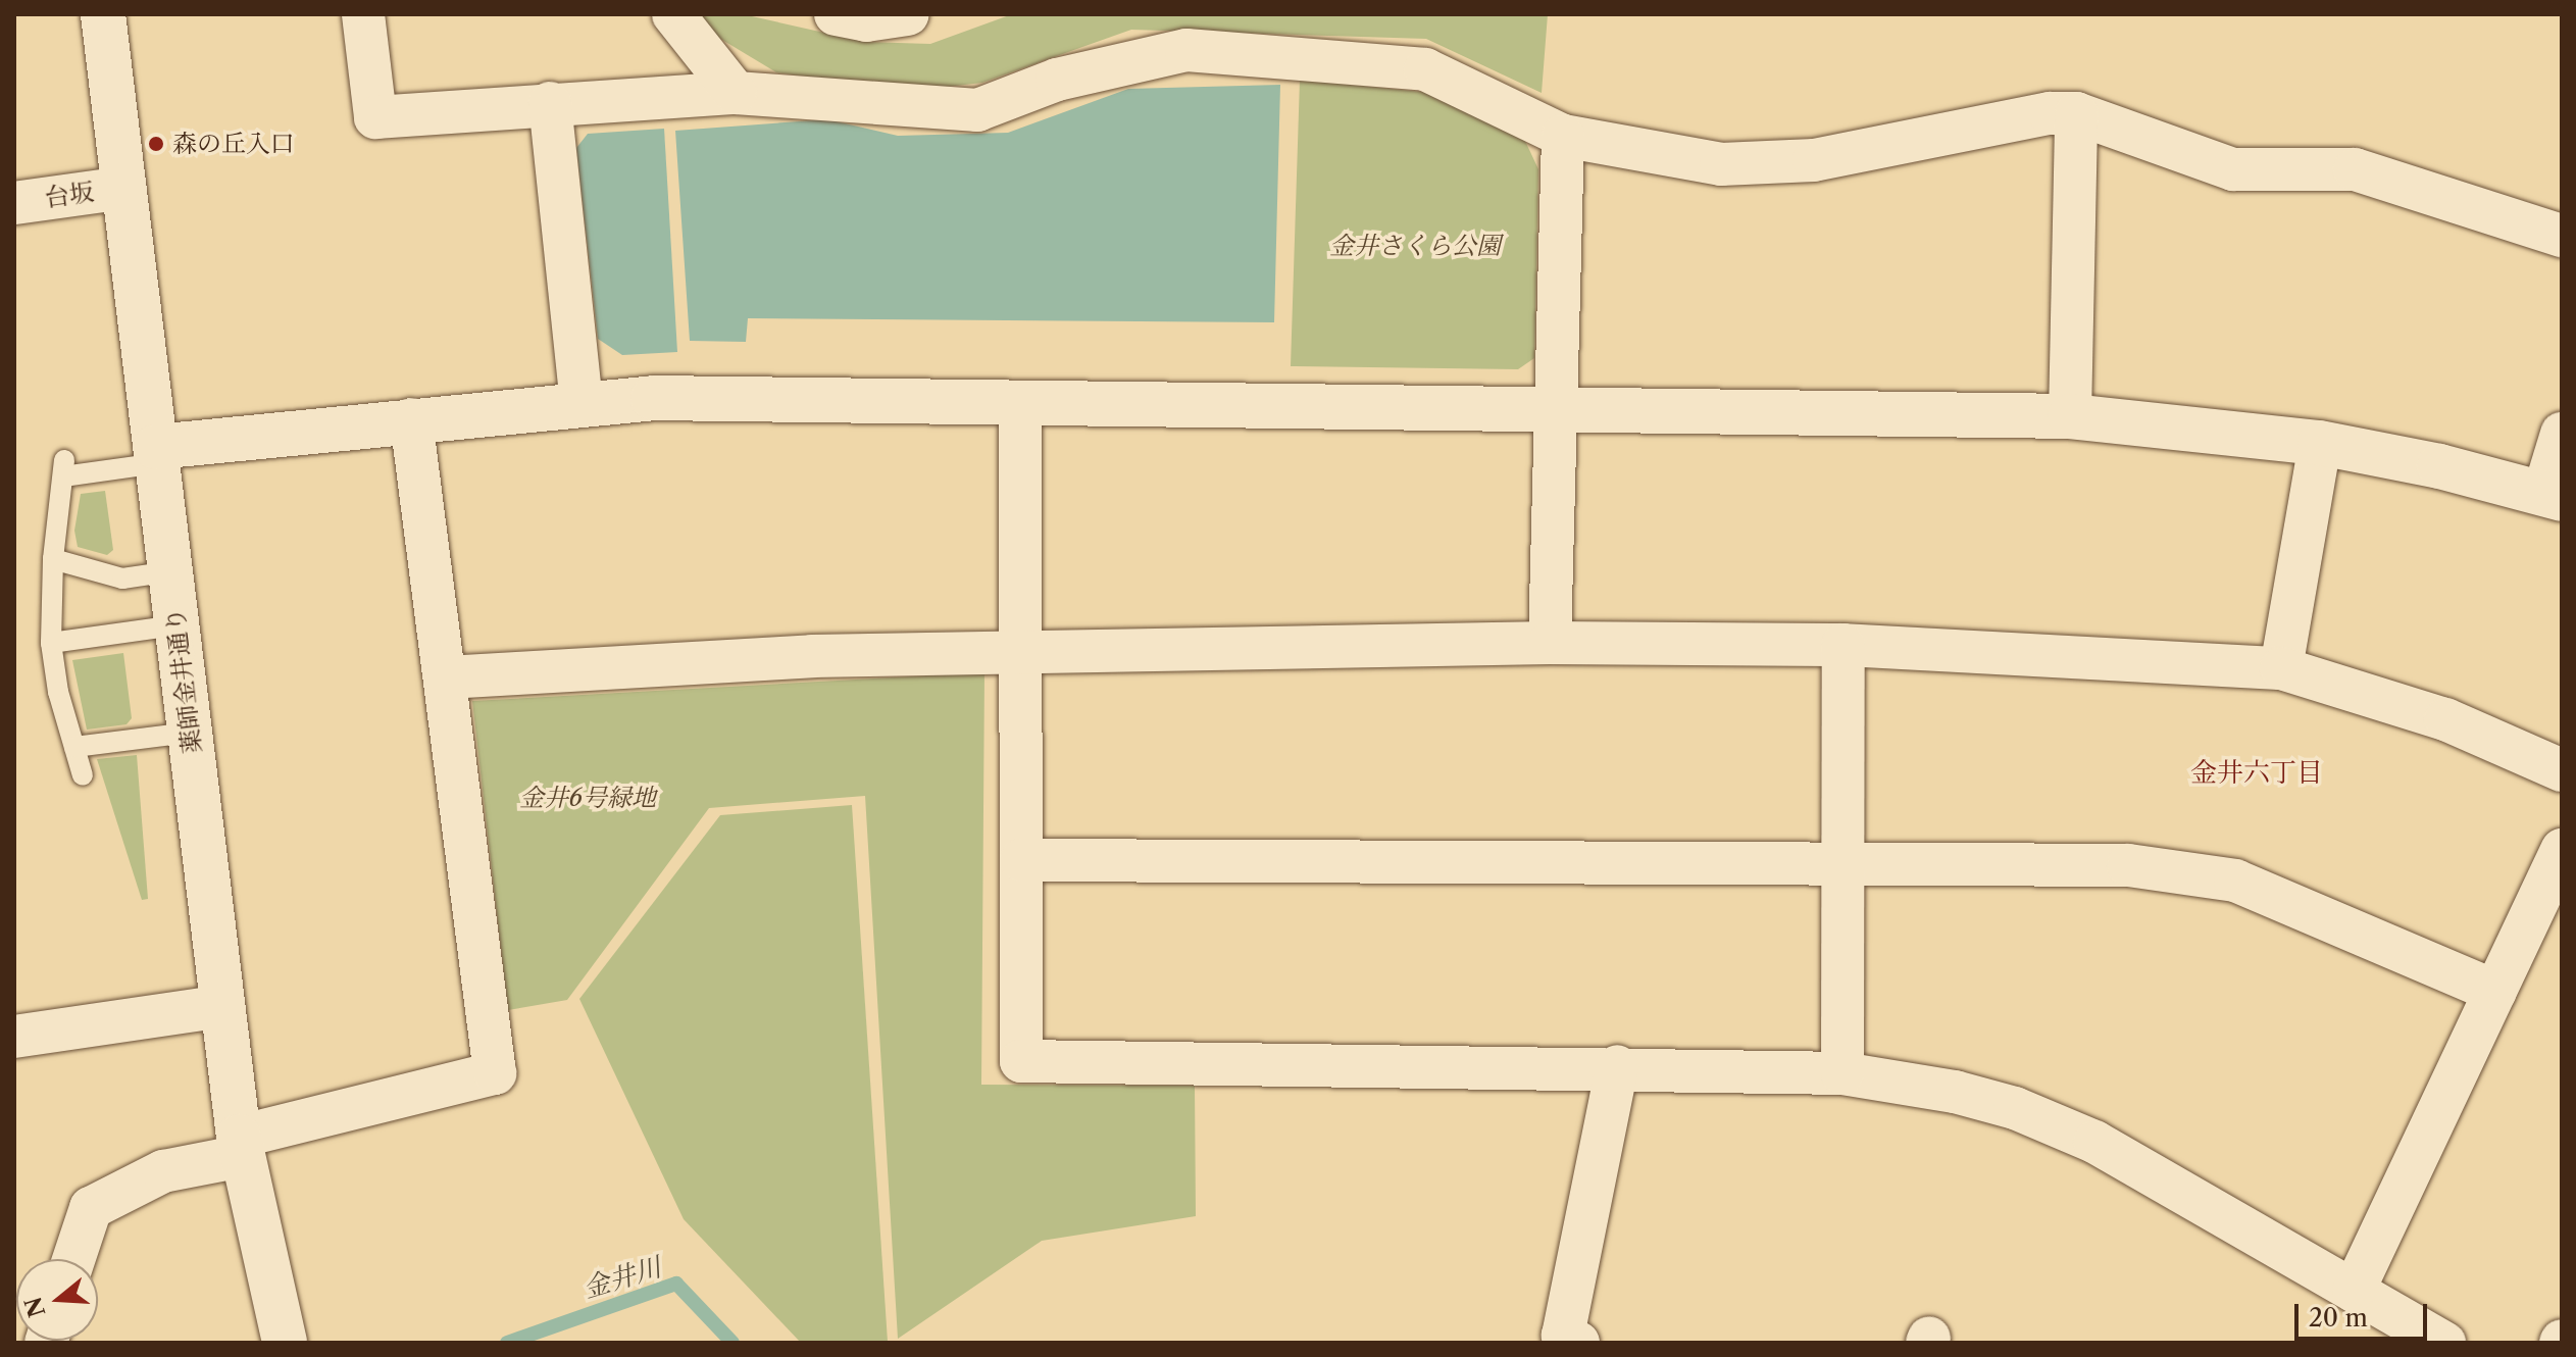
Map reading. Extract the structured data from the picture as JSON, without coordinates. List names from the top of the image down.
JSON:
{
  "streets": {
    "street": ["台坂", "薬師金井通り"]
  },
  "crossings": [
    ["台坂", "薬師金井通り"]
  ],
  "districts": ["金井六丁目"],
  "water": ["金井川"],
  "parks": ["金井さくら公園", "金井6号緑地"],
  "places": ["森の丘入口"],
  "scale_bar": "20 m",
  "north": "left"
}
